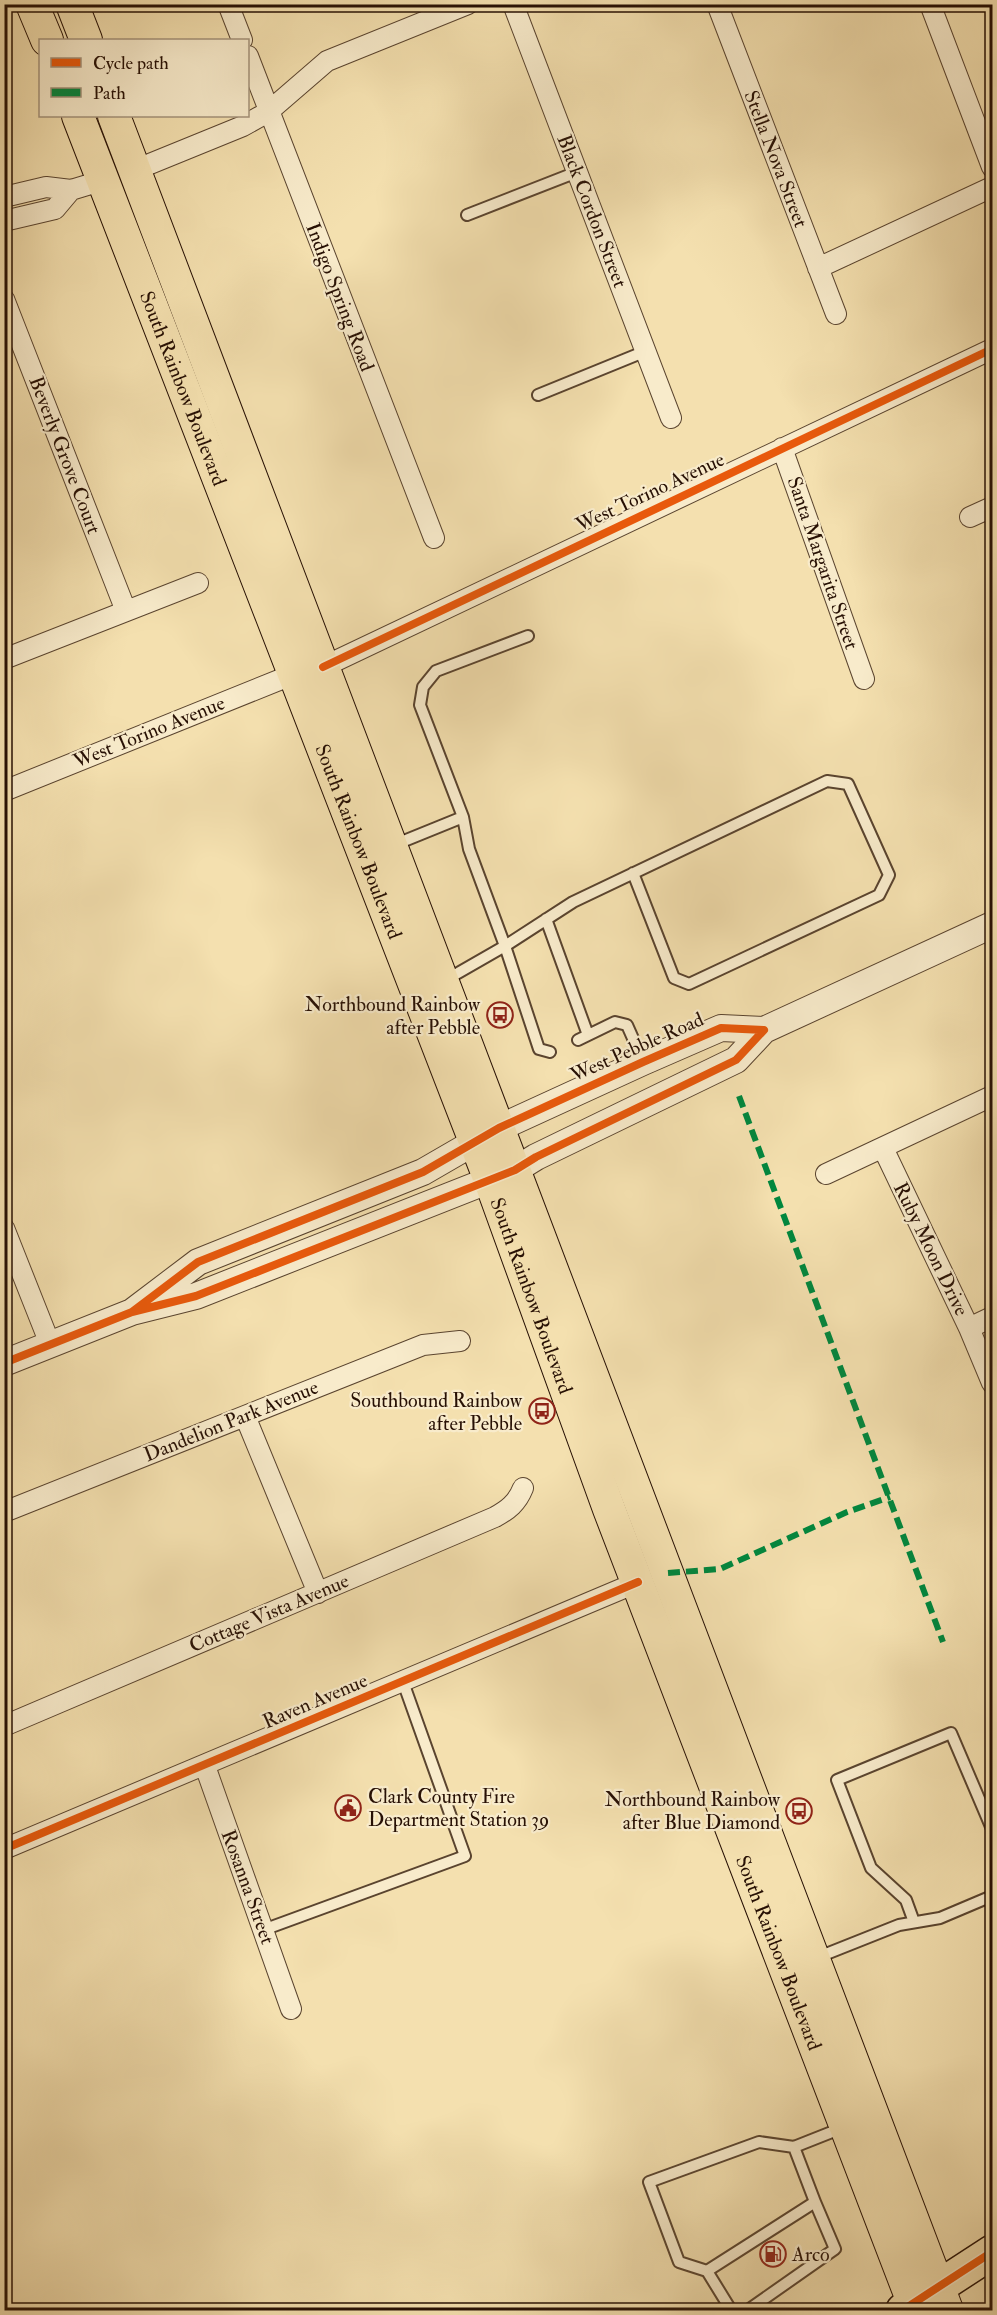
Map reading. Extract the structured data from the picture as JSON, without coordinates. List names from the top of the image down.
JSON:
{
  "streets": {
    "main road": ["South Rainbow Boulevard"],
    "street": [
      "Stella Nova Street",
      "Black Cordon Street",
      "Indigo Spring Road",
      "Beverly Grove Court",
      "West Torino Avenue",
      "Santa Margarita Street",
      "West Pebble Road",
      "Ruby Moon Drive",
      "Dandelion Park Avenue",
      "Cottage Vista Avenue",
      "Raven Avenue",
      "Rosanna Street"
    ]
  },
  "crossings": [
    ["South Rainbow Boulevard", "West Torino Avenue"],
    ["South Rainbow Boulevard", "West Pebble Road"],
    ["South Rainbow Boulevard", "Raven Avenue"],
    ["West Torino Avenue", "Santa Margarita Street"],
    ["Raven Avenue", "Rosanna Street"]
  ],
  "places": {
    "bus stop": ["Northbound Rainbow after Pebble", "Southbound Rainbow after Pebble", "Northbound Rainbow after Blue Diamond"],
    "public building": ["Clark County Fire Department Station 39"],
    "fuel station": ["Arco"]
  },
  "legend": ["Cycle path", "Path"]
}
